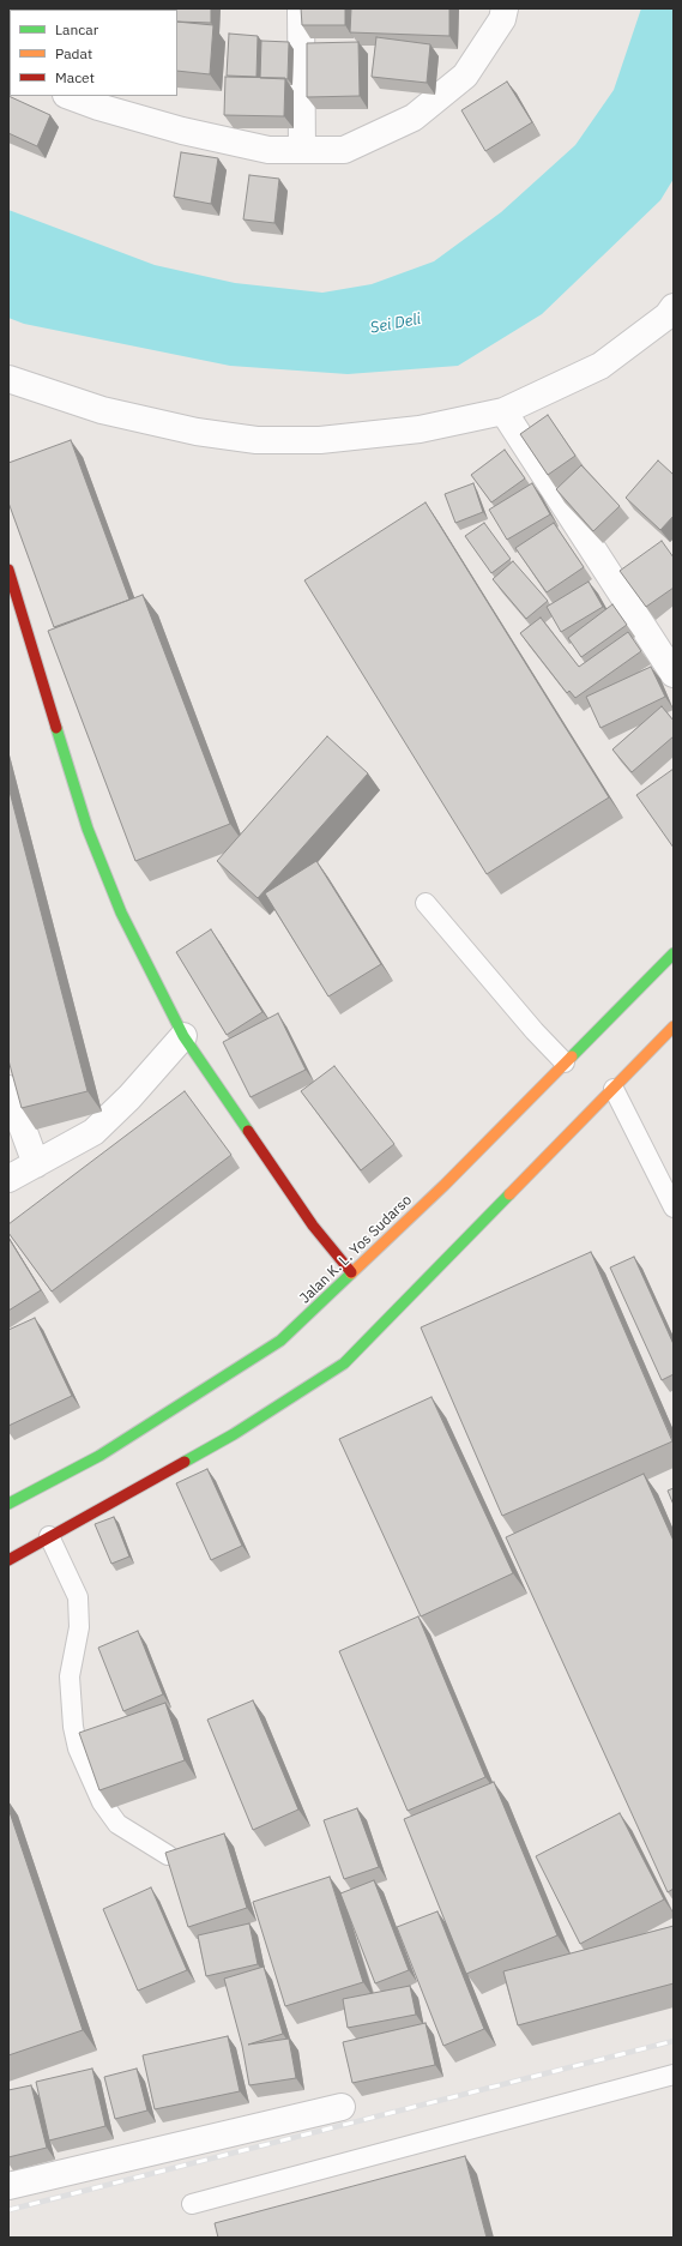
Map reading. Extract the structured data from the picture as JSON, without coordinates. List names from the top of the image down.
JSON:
{
  "streets": {
    "main road": ["Jalan K. L. Yos Sudarso"]
  },
  "water": ["Sei Deli"],
  "legend": ["Lancar", "Padat", "Macet"]
}
